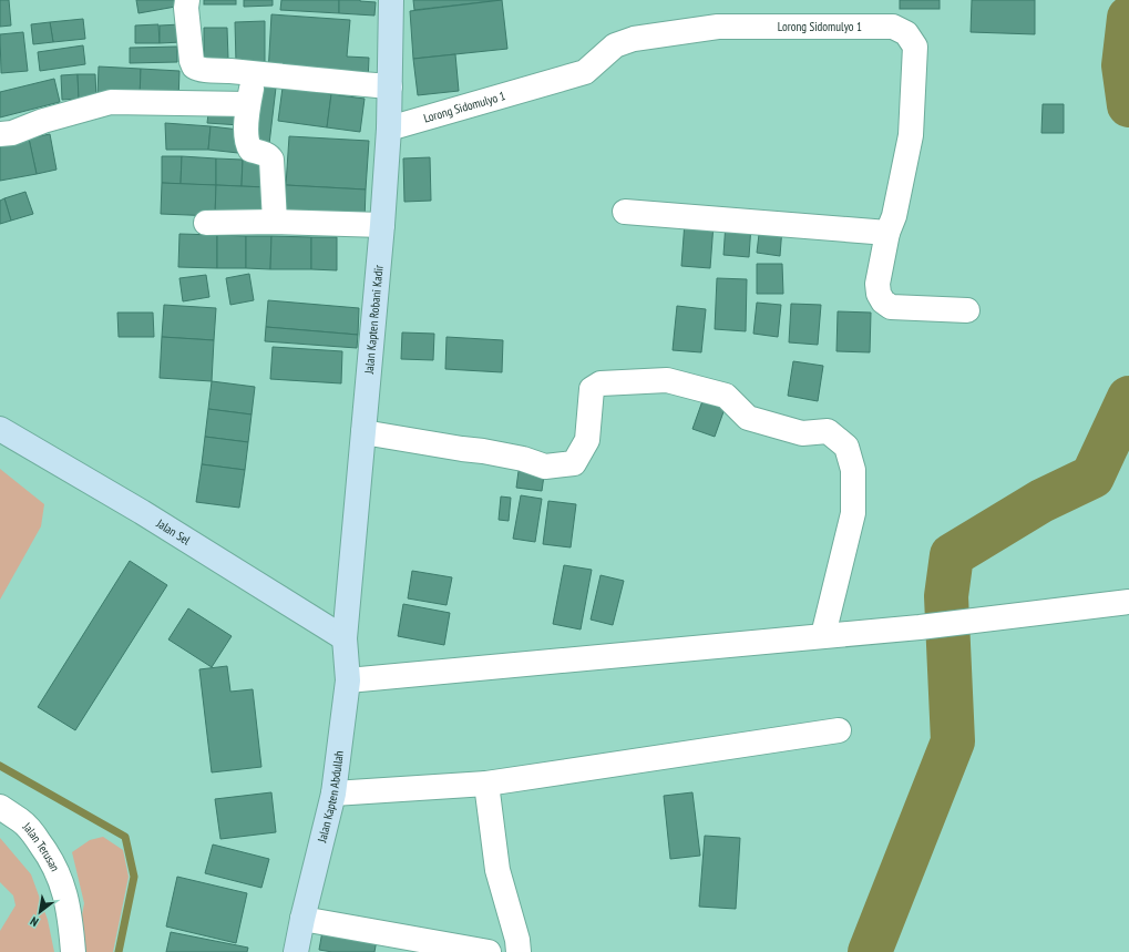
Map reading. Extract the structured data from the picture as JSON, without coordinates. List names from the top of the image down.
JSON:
{
  "streets": {
    "main road": ["Jalan Kapten Robani Kadir", "Jalan Sel", "Jalan Kapten Abdullah"],
    "street": ["Lorong Sidomulyo 1", "Jalan Terusan"]
  },
  "crossings": [
    ["Lorong Sidomulyo 1", "Jalan Kapten Robani Kadir"],
    ["Jalan Kapten Robani Kadir", "Jalan Sel"],
    ["Jalan Kapten Robani Kadir", "Jalan Kapten Abdullah"],
    ["Jalan Sel", "Jalan Kapten Abdullah"]
  ],
  "north": "bottom left"
}
